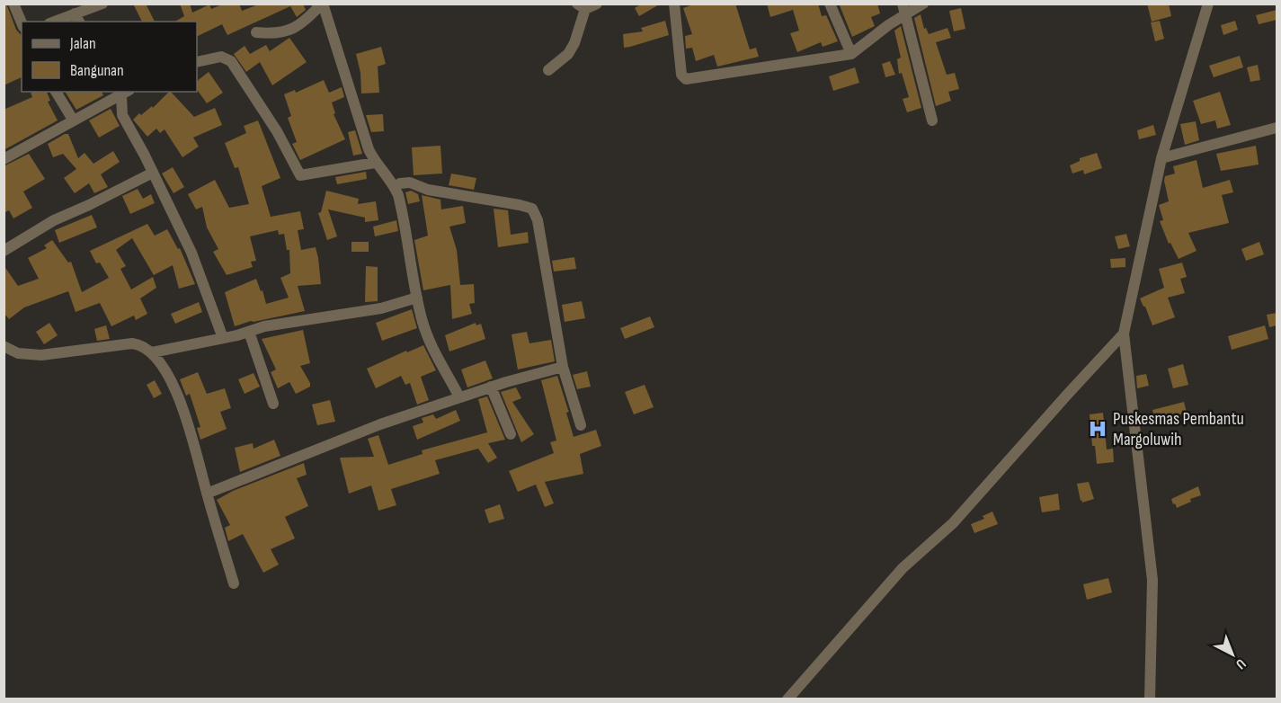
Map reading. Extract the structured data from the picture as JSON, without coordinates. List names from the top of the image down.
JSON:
{
  "places": {
    "hospital": ["Puskesmas Pembantu Margoluwih"]
  },
  "legend": ["Jalan", "Bangunan"],
  "north": "bottom right"
}
